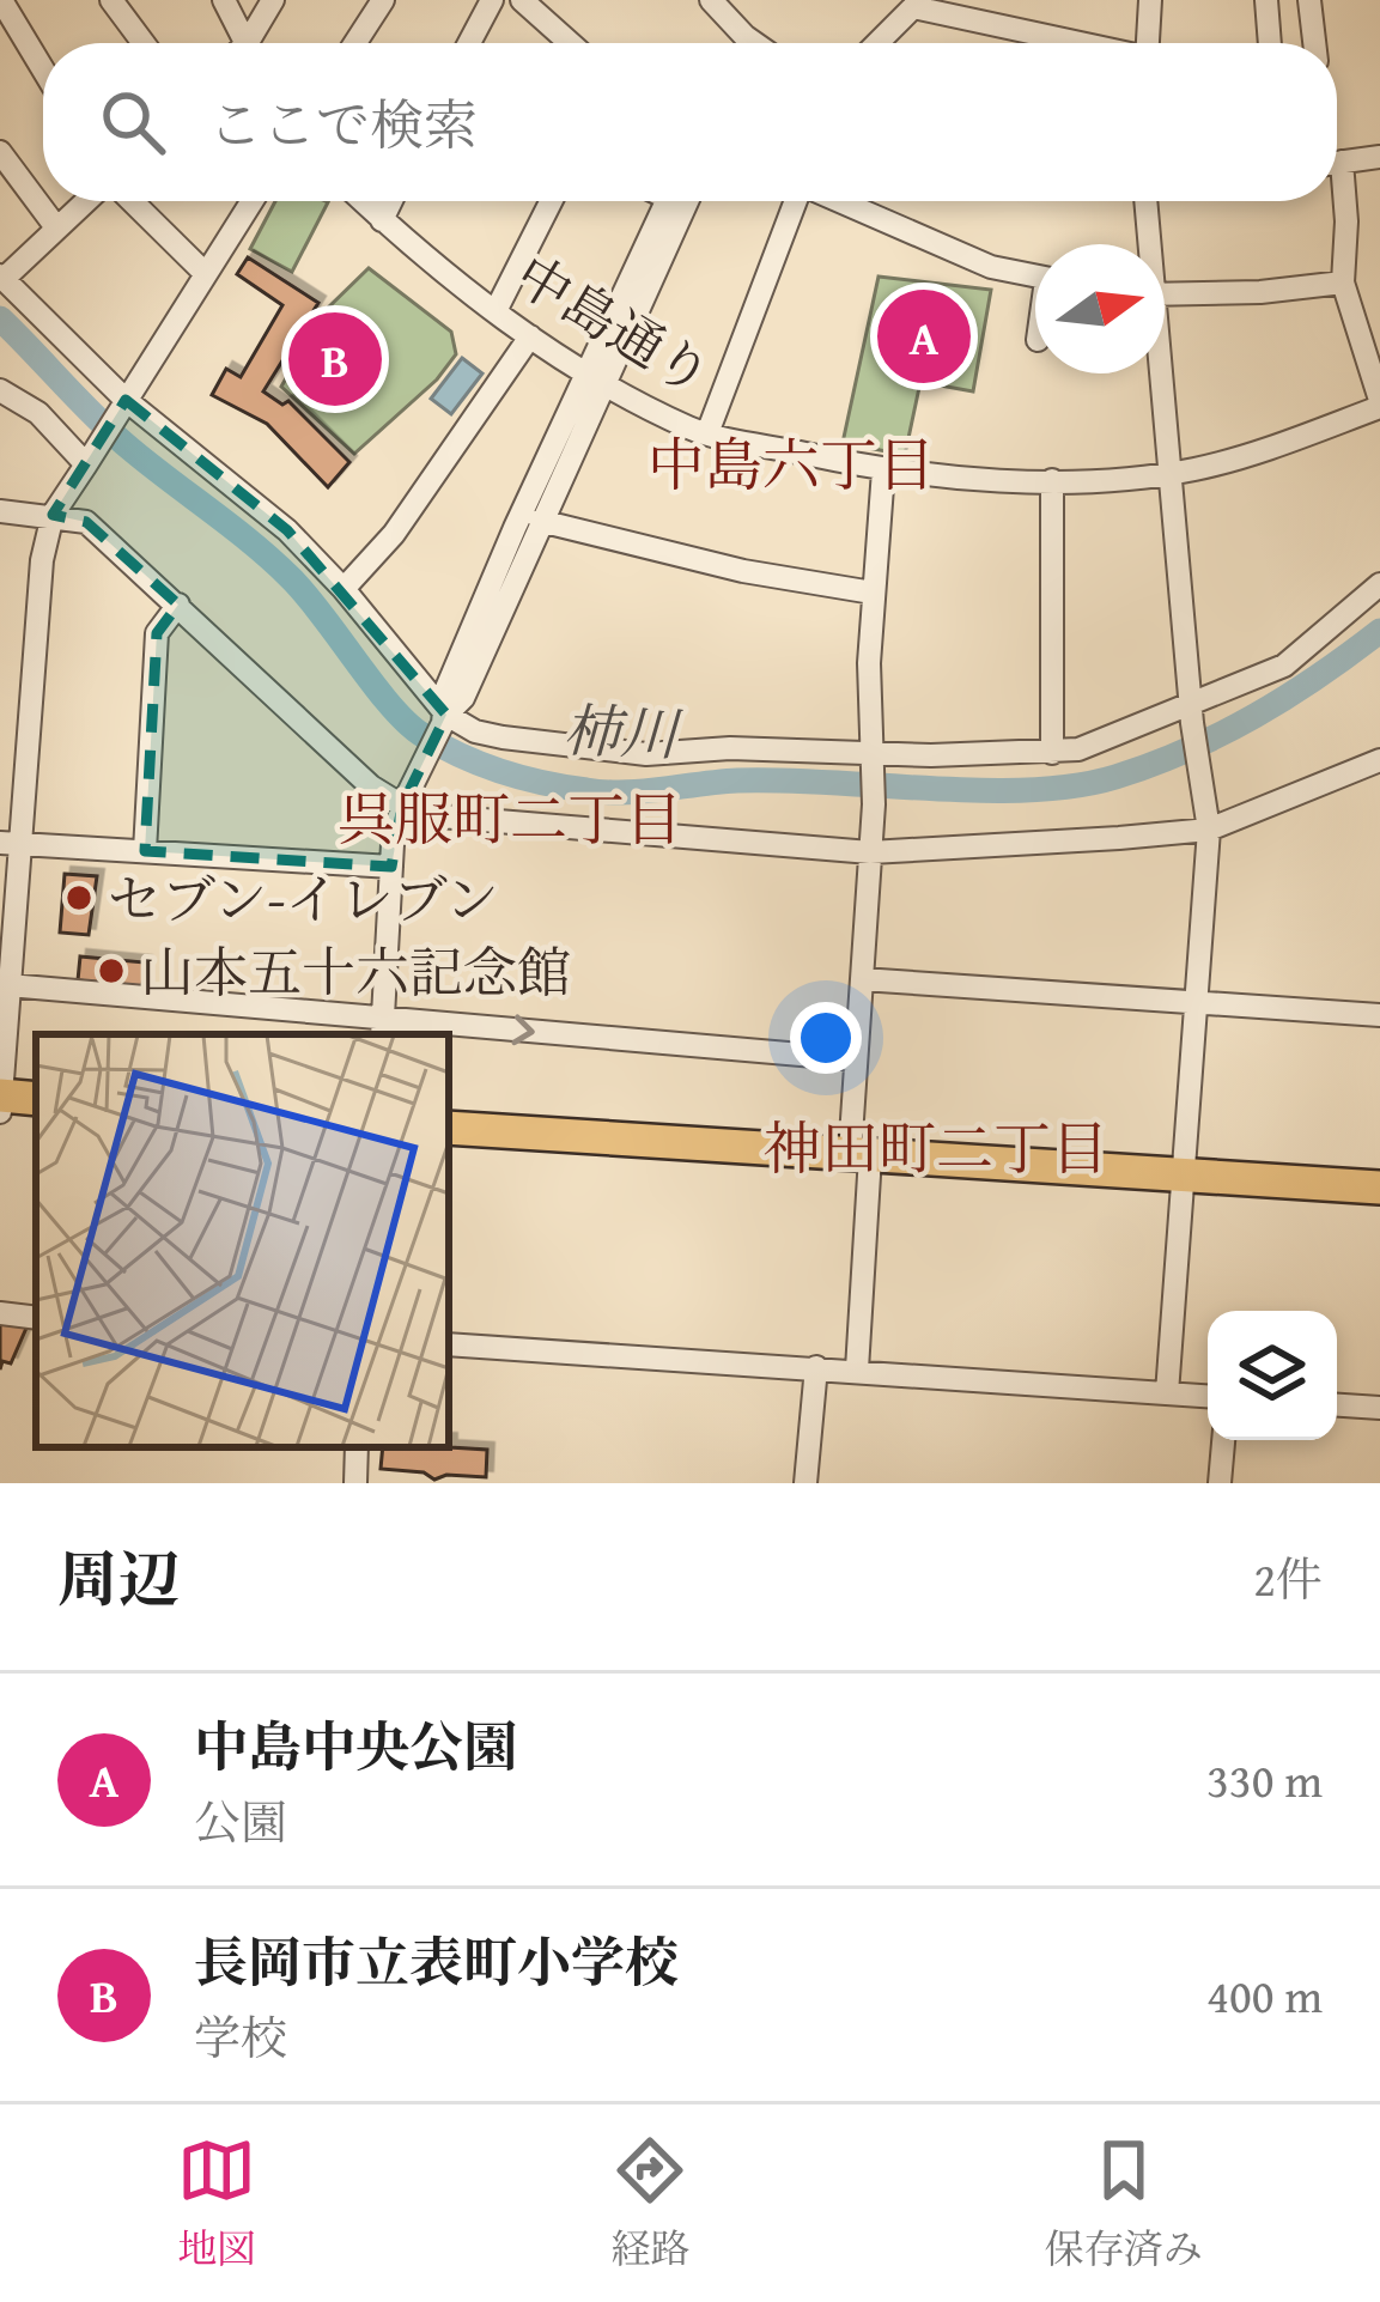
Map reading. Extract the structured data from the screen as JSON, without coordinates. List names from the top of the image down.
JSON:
{
  "streets": {
    "street": ["中島通り"]
  },
  "districts": ["中島六丁目", "呉服町二丁目", "神田町二丁目"],
  "water": ["柿川"],
  "places": ["セブン-イレブン", "山本五十六記念館"],
  "north": "right",
  "page": {
    "search": "ここで検索",
    "pins": ["A", "B"],
    "heading": ["周辺", "2件"],
    "list": [
      {
        "mark": "A",
        "name": "中島中央公園",
        "note": "公園",
        "value": "330 m"
      },
      {
        "mark": "B",
        "name": "長岡市立表町小学校",
        "note": "学校",
        "value": "400 m"
      }
    ],
    "nav": ["地図", "経路", "保存済み"]
  }
}
